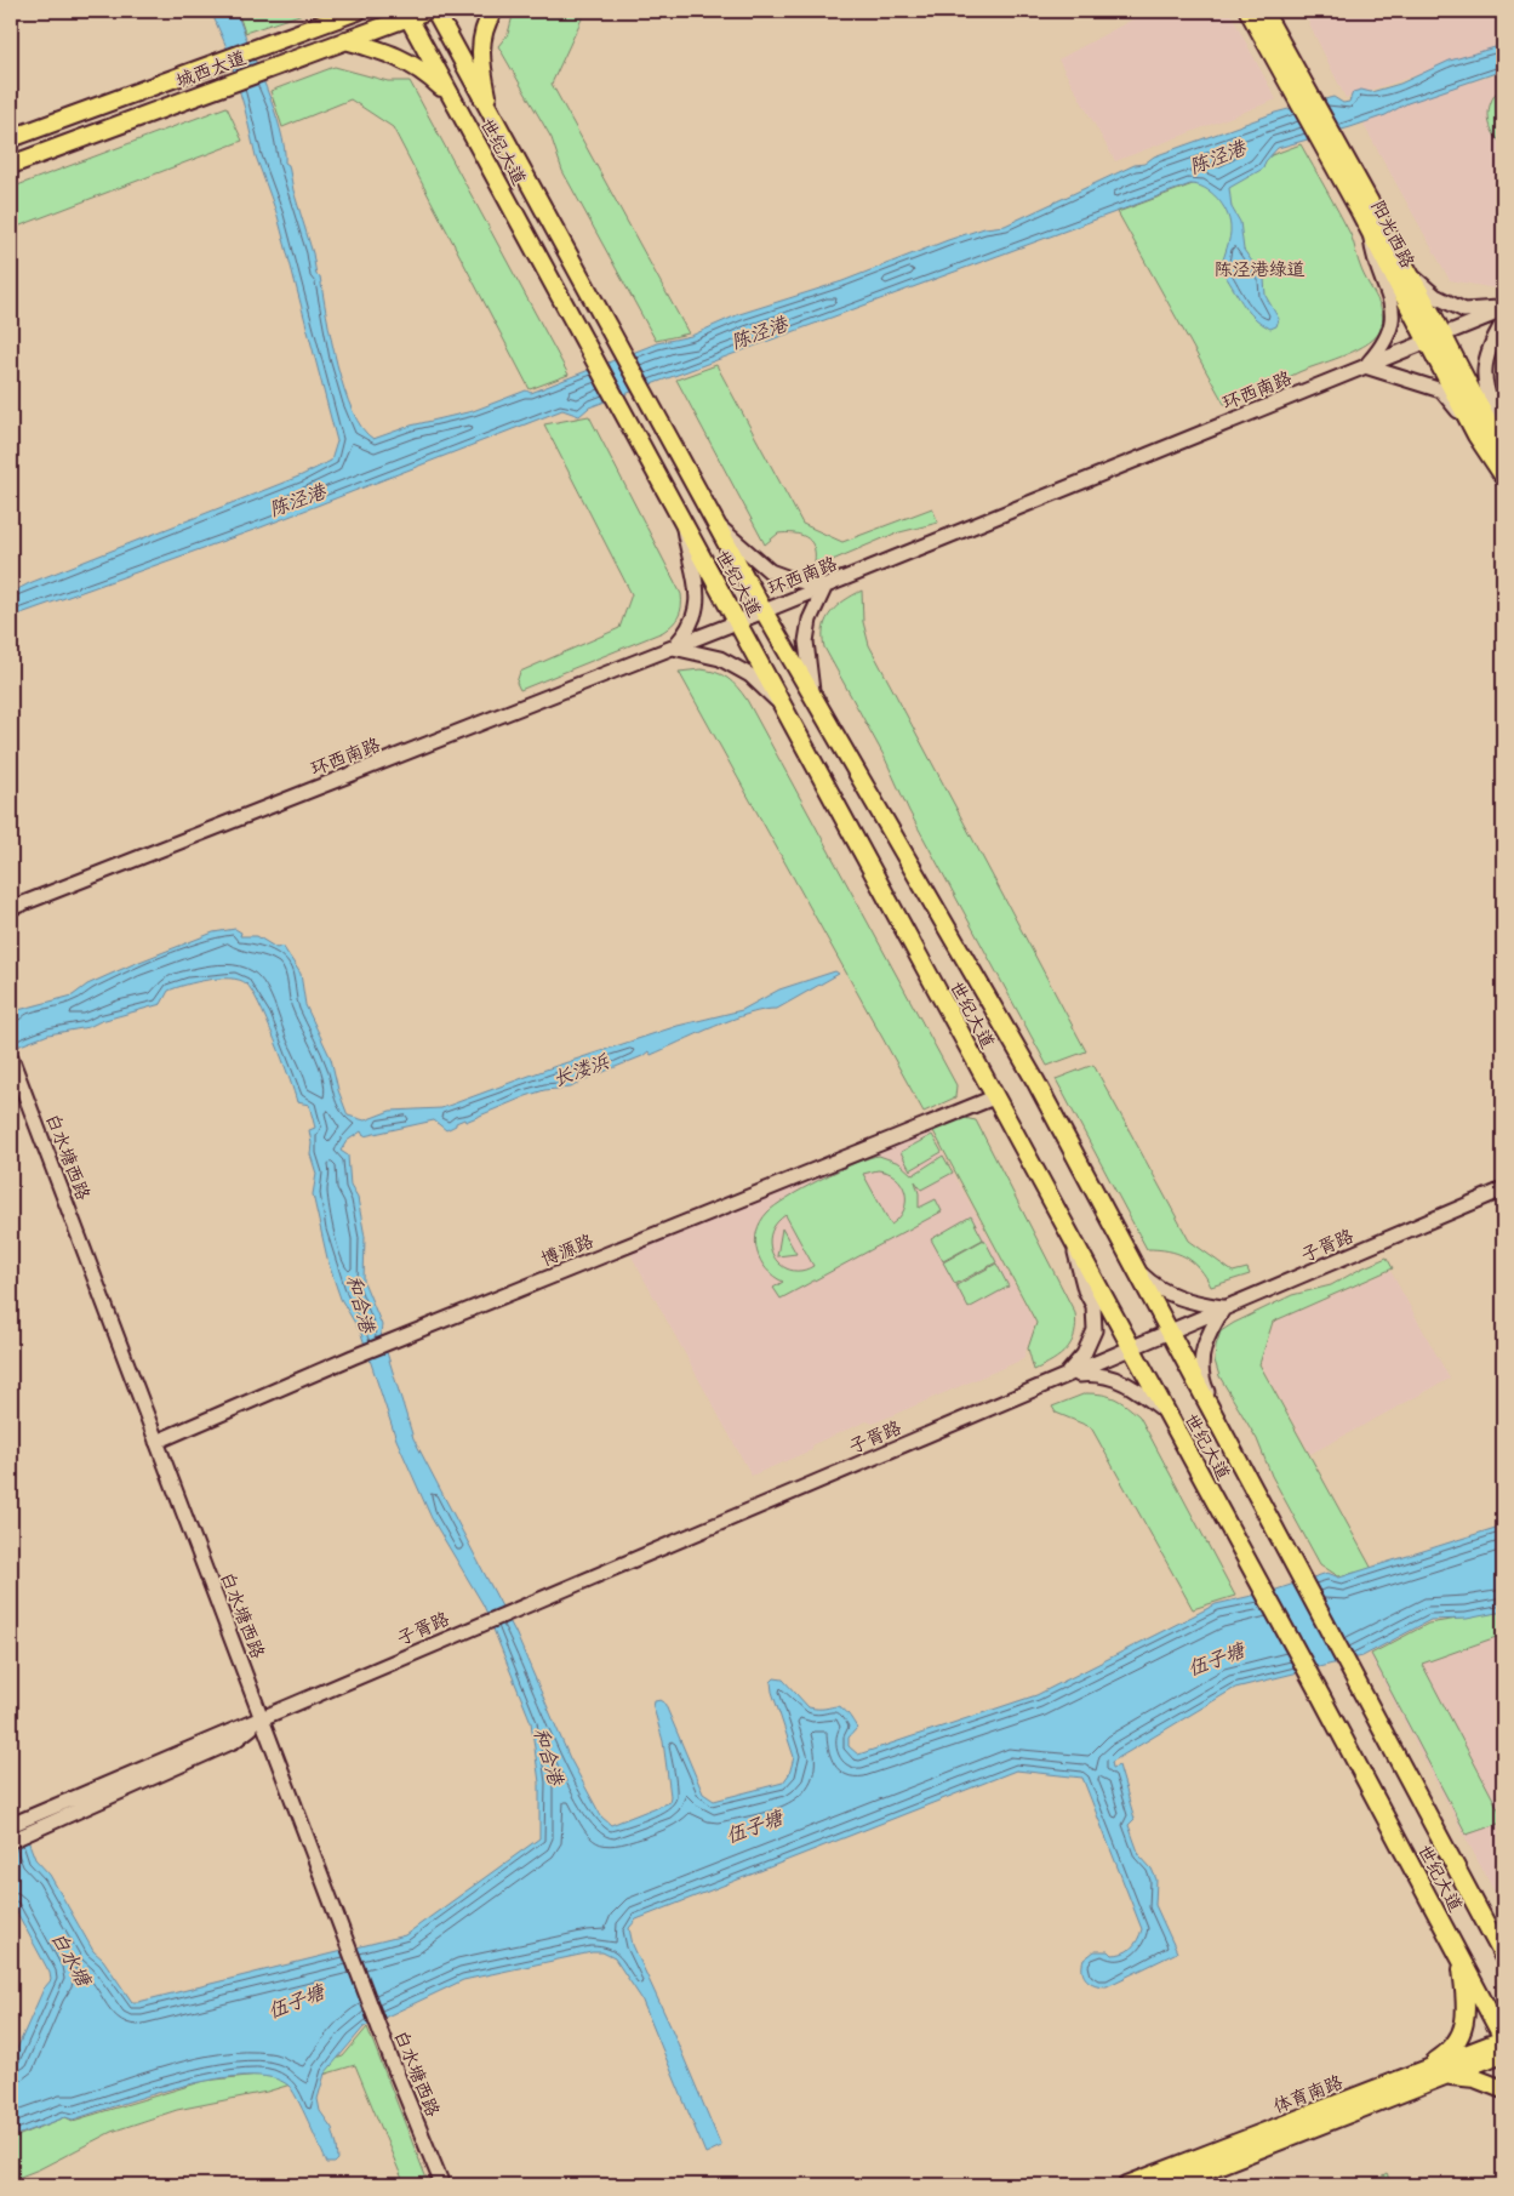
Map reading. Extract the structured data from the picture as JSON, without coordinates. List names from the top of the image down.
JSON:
{
  "streets": {
    "main road": [
      "城西大道",
      "世纪大道",
      "阳光西路",
      "体育南路"
    ],
    "street": [
      "环西南路",
      "白水塘西路",
      "子胥路",
      "博源路"
    ]
  },
  "crossings": [
    ["城西大道", "世纪大道"],
    ["世纪大道", "环西南路"],
    ["世纪大道", "子胥路"],
    ["世纪大道", "博源路"],
    ["世纪大道", "体育南路"],
    ["阳光西路", "环西南路"],
    ["白水塘西路", "子胥路"],
    ["白水塘西路", "博源路"]
  ],
  "water": [
    "陈泾港",
    "长溇浜",
    "和合港",
    "伍子塘",
    "白水塘"
  ],
  "parks": ["陈泾港绿道"]
}
